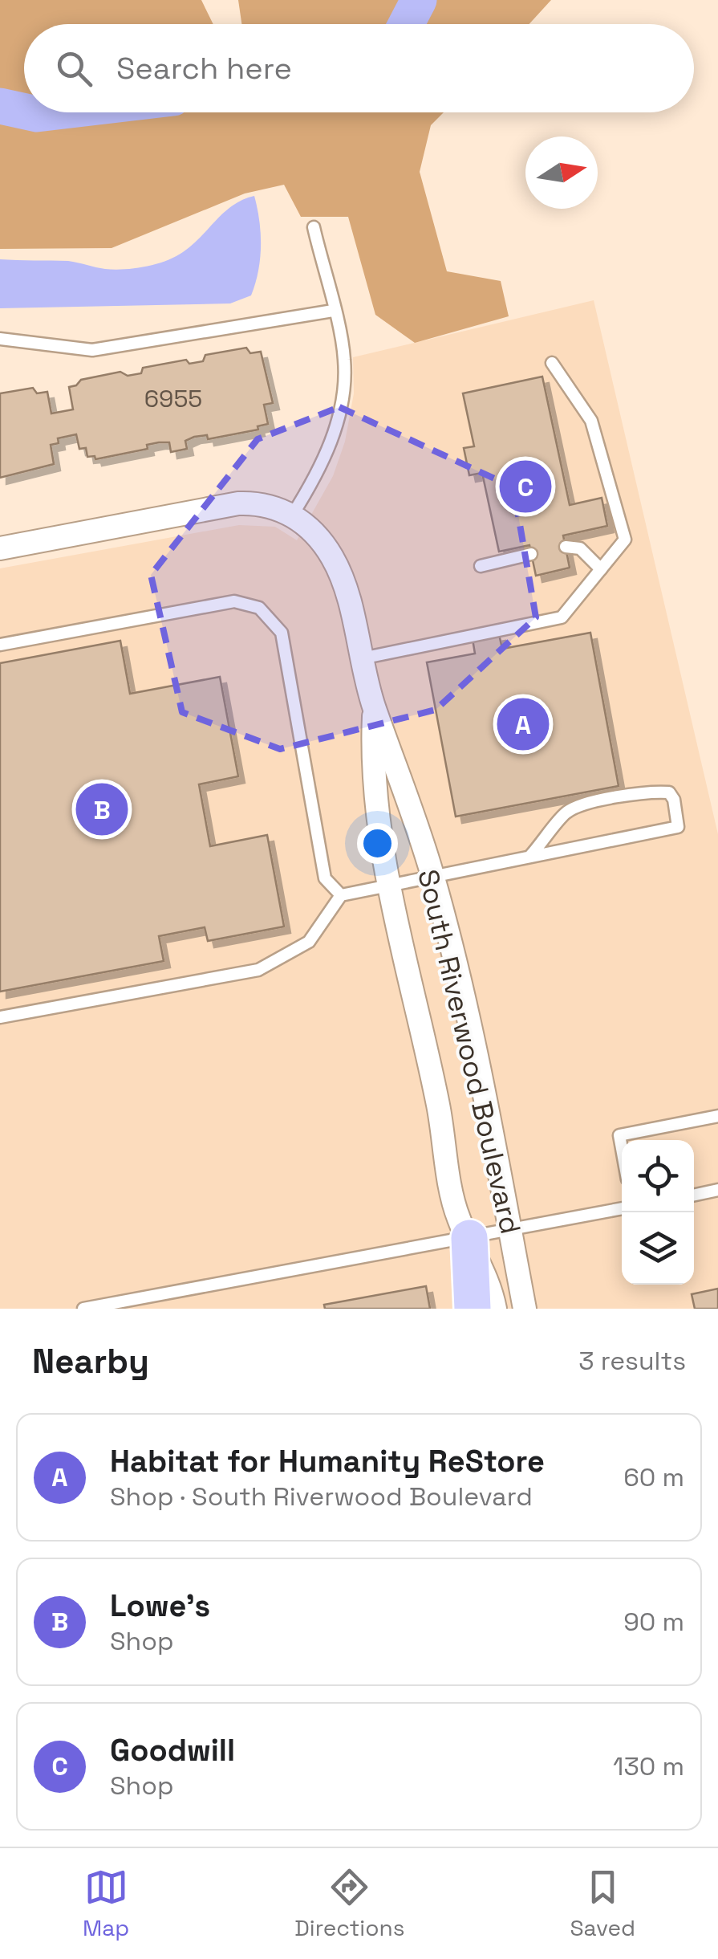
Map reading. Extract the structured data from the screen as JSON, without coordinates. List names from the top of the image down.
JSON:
{
  "streets": {
    "street": ["South Riverwood Boulevard"]
  },
  "house_numbers": ["6955"],
  "north": "right",
  "page": {
    "search": "Search here",
    "pins": ["C", "A", "B"],
    "heading": ["Nearby", "3 results"],
    "list": [
      {
        "mark": "A",
        "name": "Habitat for Humanity ReStore",
        "note": "Shop · South Riverwood Boulevard",
        "value": "60 m"
      },
      {
        "mark": "B",
        "name": "Lowe's",
        "note": "Shop",
        "value": "90 m"
      },
      {
        "mark": "C",
        "name": "Goodwill",
        "note": "Shop",
        "value": "130 m"
      }
    ],
    "nav": ["Map", "Directions", "Saved"]
  }
}
